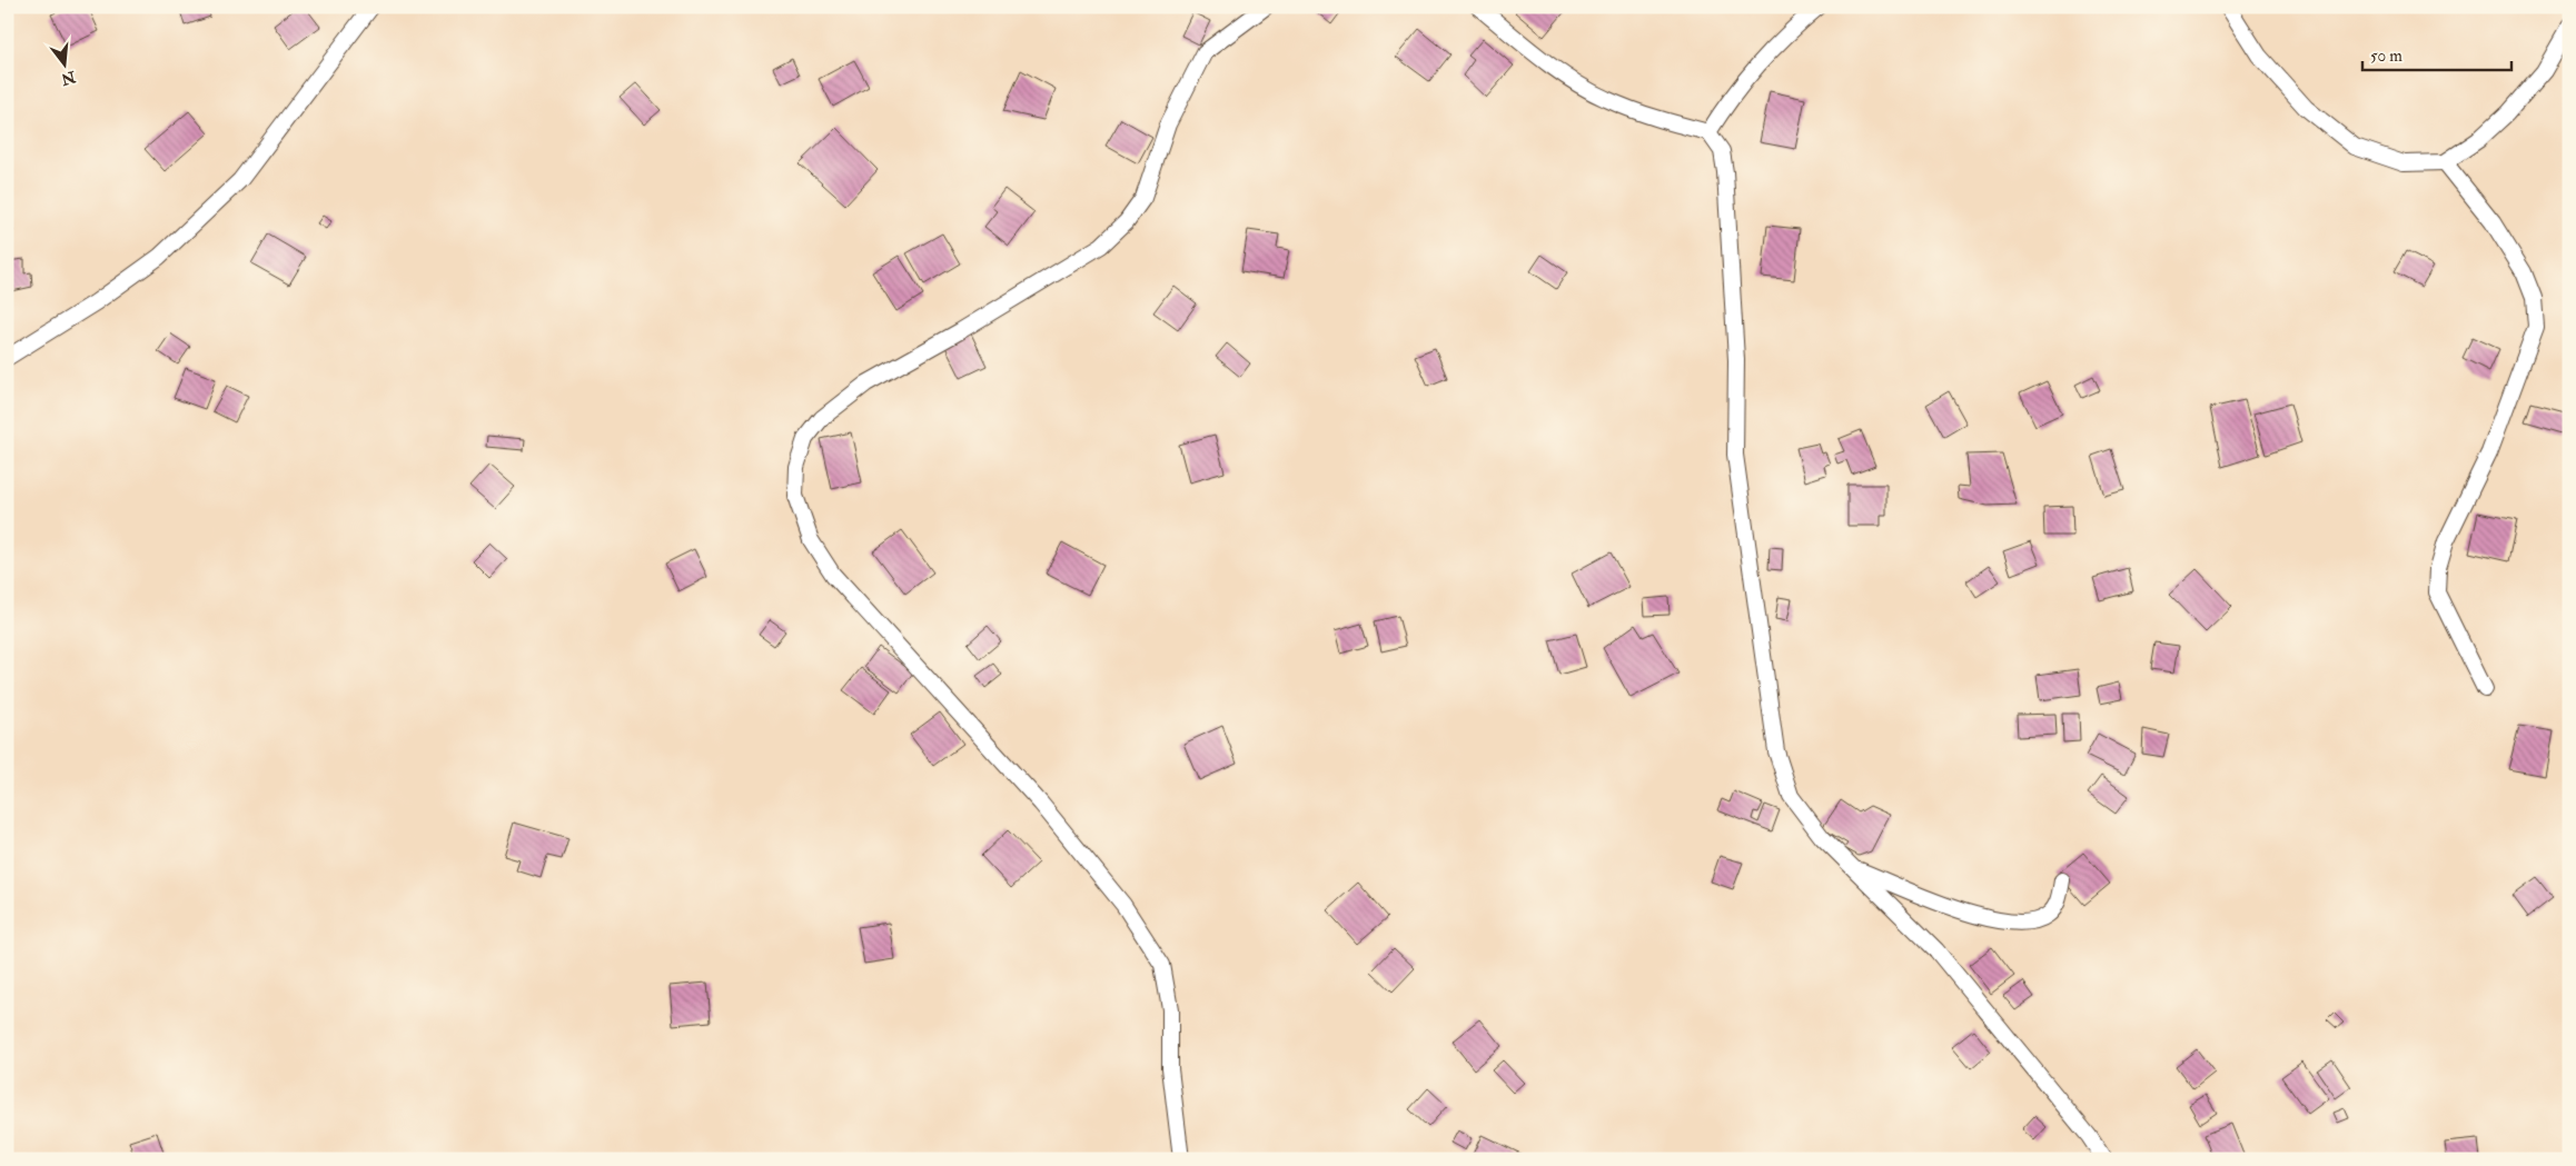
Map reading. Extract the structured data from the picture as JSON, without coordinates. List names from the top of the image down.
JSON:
{
  "scale_bar": "50 m",
  "north": "bottom"
}
